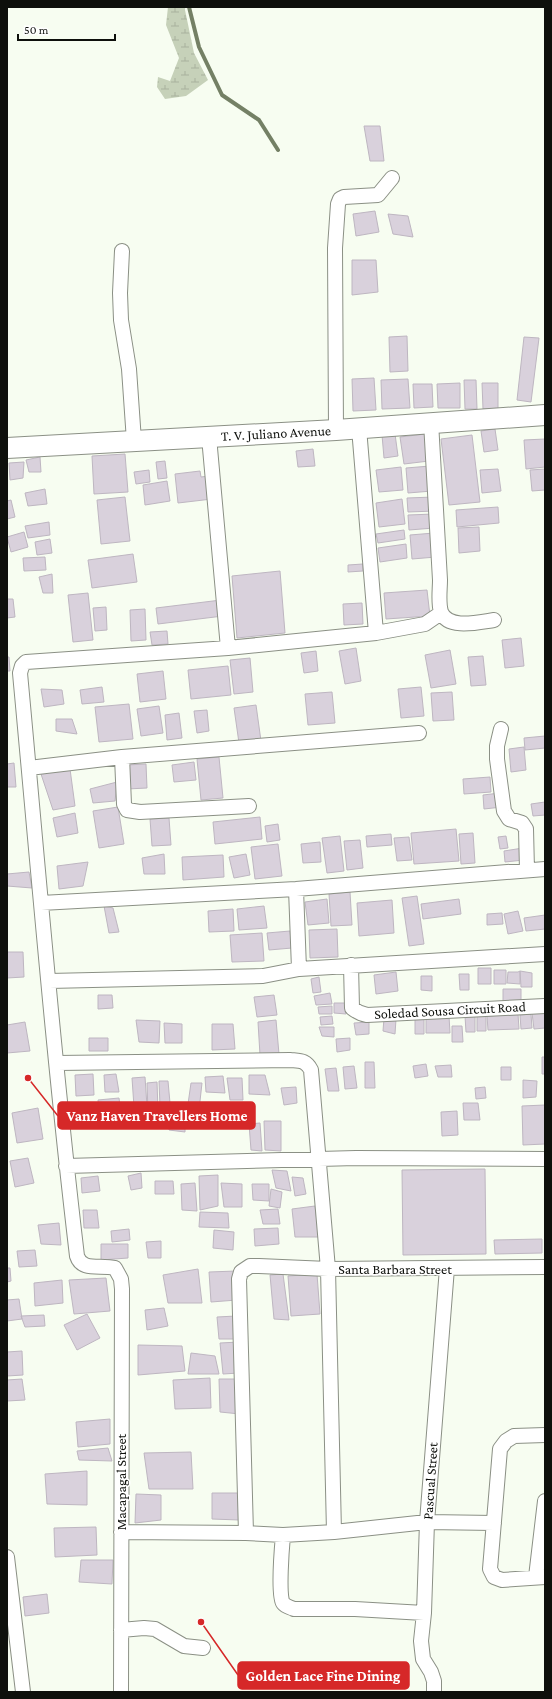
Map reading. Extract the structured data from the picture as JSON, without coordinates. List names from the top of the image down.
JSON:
{
  "streets": {
    "main road": ["T. V. Juliano Avenue"],
    "street": [
      "Soledad Sousa Circuit Road",
      "Santa Barbara Street",
      "Pascual Street",
      "Macapagal Street"
    ]
  },
  "crossings": [
    ["Santa Barbara Street", "Pascual Street"]
  ],
  "places": ["Vanz Haven Travellers Home", "Golden Lace Fine Dining"],
  "scale_bar": "50 m"
}
